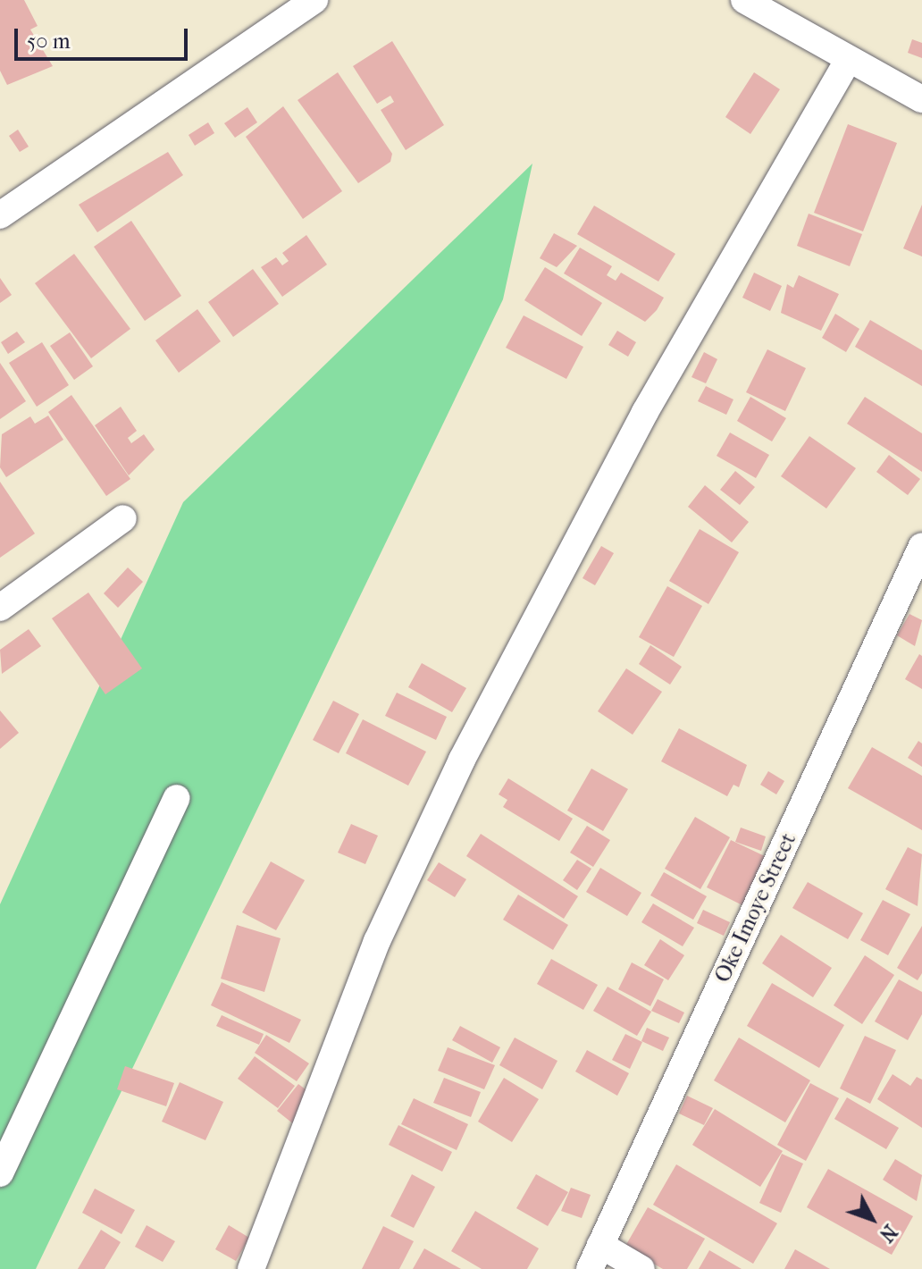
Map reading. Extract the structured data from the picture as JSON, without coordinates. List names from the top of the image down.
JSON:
{
  "streets": {
    "street": ["Oke Imoye Street"]
  },
  "scale_bar": "50 m",
  "north": "bottom right"
}
